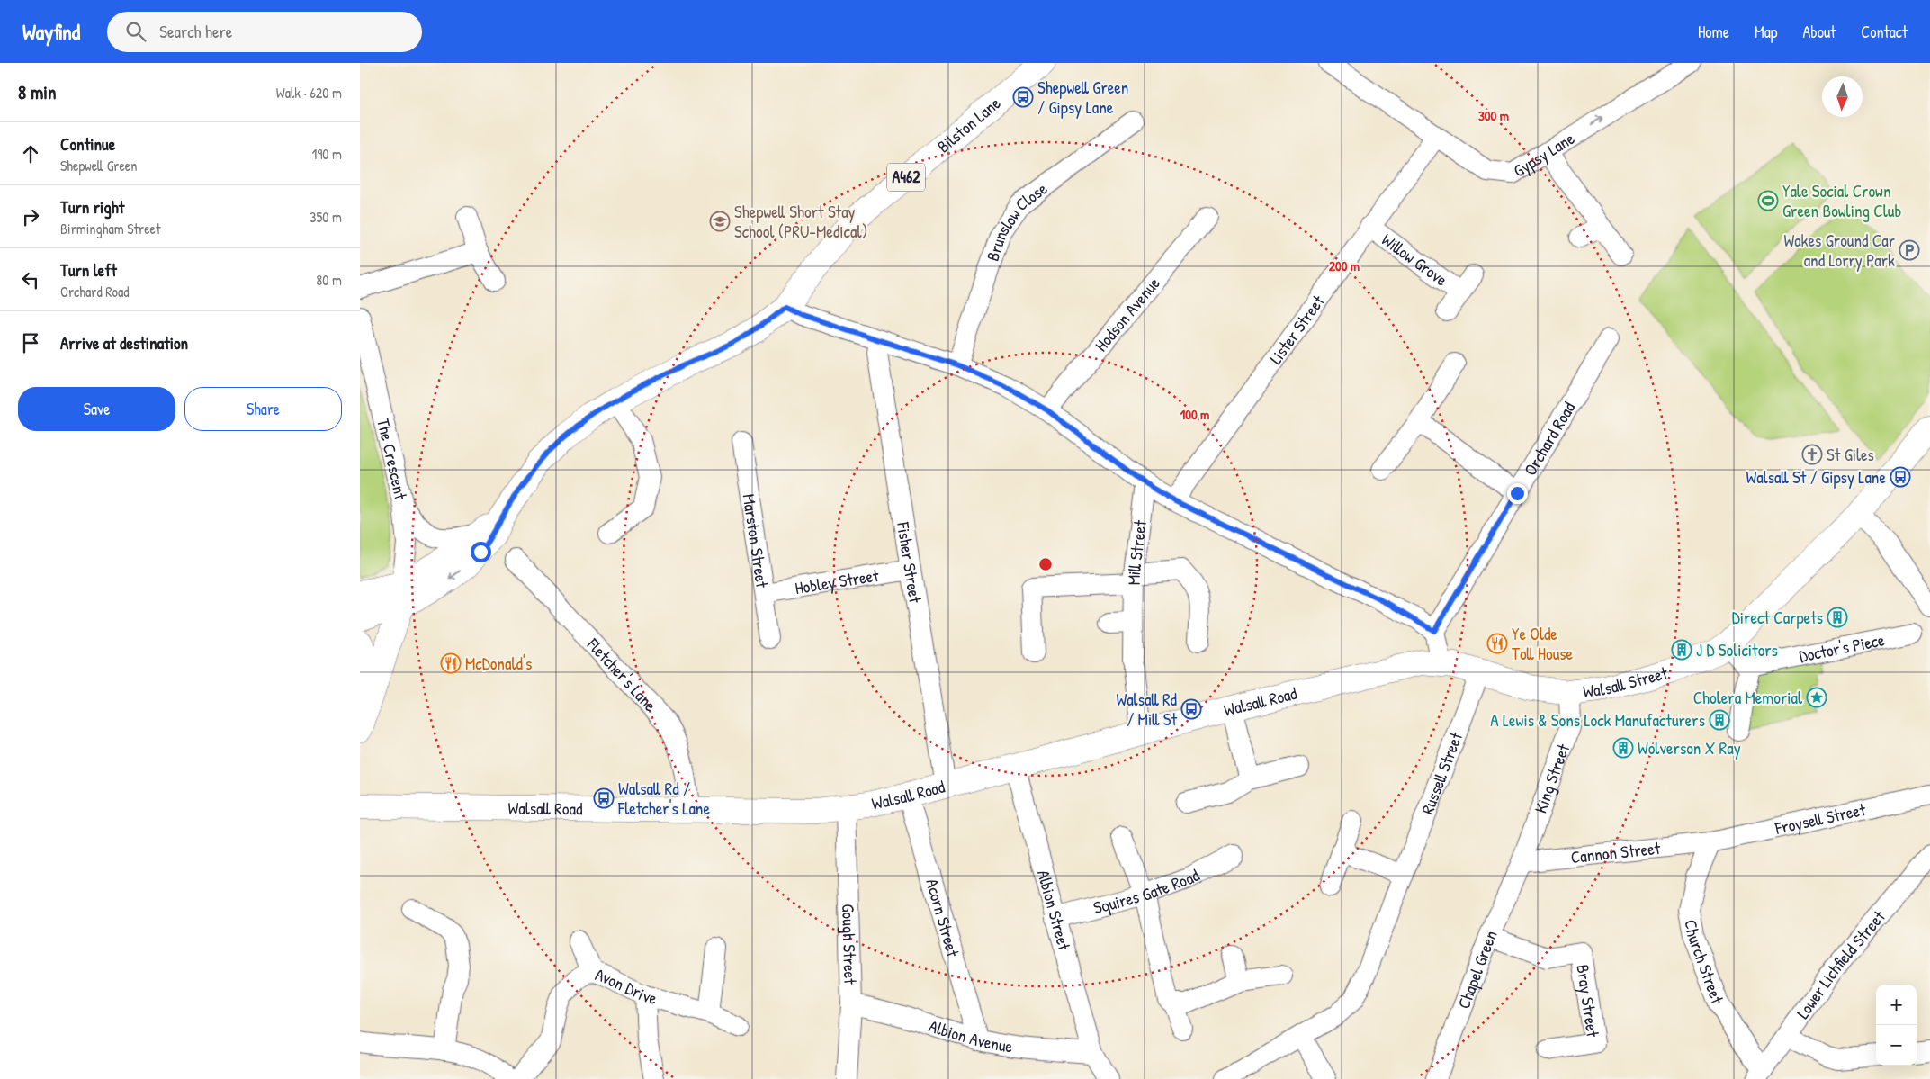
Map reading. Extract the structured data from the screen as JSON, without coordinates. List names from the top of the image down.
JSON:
{
  "streets": {
    "main road": [
      "Bilston Lane",
      "A462",
      "Walsall Street",
      "Walsall Road"
    ],
    "street": [
      "Gypsy Lane",
      "Brunslow Close",
      "Willow Grove",
      "Hodson Avenue",
      "Lister Street",
      "Orchard Road",
      "The Crescent",
      "Marston Street",
      "Mill Street",
      "Fisher Street",
      "Hobley Street",
      "Doctor's Piece",
      "Fletcher's Lane",
      "Russell Street",
      "King Street",
      "Froysell Street",
      "Cannon Street",
      "Squires Gate Road",
      "Albion Street",
      "Acorn Street",
      "Gough Street",
      "Church Street",
      "Lower Lichfield Street",
      "Chapel Green",
      "Avon Drive",
      "Bray Street",
      "Albion Avenue"
    ]
  },
  "crossings": [
    ["Bilston Lane", "A462"],
    ["Gypsy Lane", "Lister Street"],
    ["A462", "The Crescent"],
    ["Willow Grove", "Lister Street"],
    ["Marston Street", "Hobley Street"],
    ["Mill Street", "Walsall Road"],
    ["Fisher Street", "Hobley Street"],
    ["Fisher Street", "Walsall Road"],
    ["Fletcher's Lane", "Walsall Road"],
    ["Walsall Street", "Walsall Road"],
    ["Walsall Street", "Russell Street"],
    ["Walsall Street", "King Street"],
    ["Walsall Road", "Albion Street"],
    ["Walsall Road", "Acorn Street"],
    ["Walsall Road", "Gough Street"],
    ["King Street", "Cannon Street"],
    ["King Street", "Chapel Green"],
    ["Froysell Street", "Cannon Street"],
    ["Froysell Street", "Church Street"],
    ["Cannon Street", "Church Street"],
    ["Cannon Street", "Chapel Green"],
    ["Squires Gate Road", "Albion Street"],
    ["Albion Street", "Albion Avenue"],
    ["Acorn Street", "Albion Avenue"],
    ["Gough Street", "Albion Avenue"],
    ["Church Street", "Lower Lichfield Street"],
    ["Chapel Green", "Bray Street"]
  ],
  "one_way": ["Gypsy Lane"],
  "places": {
    "bus stop": [
      "Shepwell Green / Gipsy Lane",
      "Walsall St / Gipsy Lane",
      "Walsall Rd / Mill St",
      "Walsall Rd / Fletcher's Lane"
    ],
    "sports": ["Yale Social Crown Green Bowling Club"],
    "school or university": ["Shepwell Short Stay School (PRU-Medical)"],
    "parking": ["Wakes Ground Car and Lorry Park"],
    "church": ["St Giles"],
    "building": [
      "Direct Carpets",
      "J D Solicitors",
      "A Lewis & Sons Lock Manufacturers",
      "Wolverson X Ray"
    ],
    "restaurant": ["Ye Olde Toll House", "McDonald's"],
    "place": ["Cholera Memorial"]
  },
  "north": "bottom",
  "page": {
    "header": "Wayfind",
    "search": "Search here",
    "nav": [
      "Home",
      "Map",
      "About",
      "Contact"
    ],
    "heading": ["8 min", "Walk · 620 m"],
    "list": [
      ["Continue", "Shepwell Green", "190 m"],
      ["Turn right", "Birmingham Street", "350 m"],
      ["Turn left", "Orchard Road", "80 m"],
      "Arrive at destination"
    ],
    "buttons": ["Save", "Share"],
    "map_buttons": ["+", "−"]
  },
  "rings": ["300 m", "200 m", "100 m"]
}
